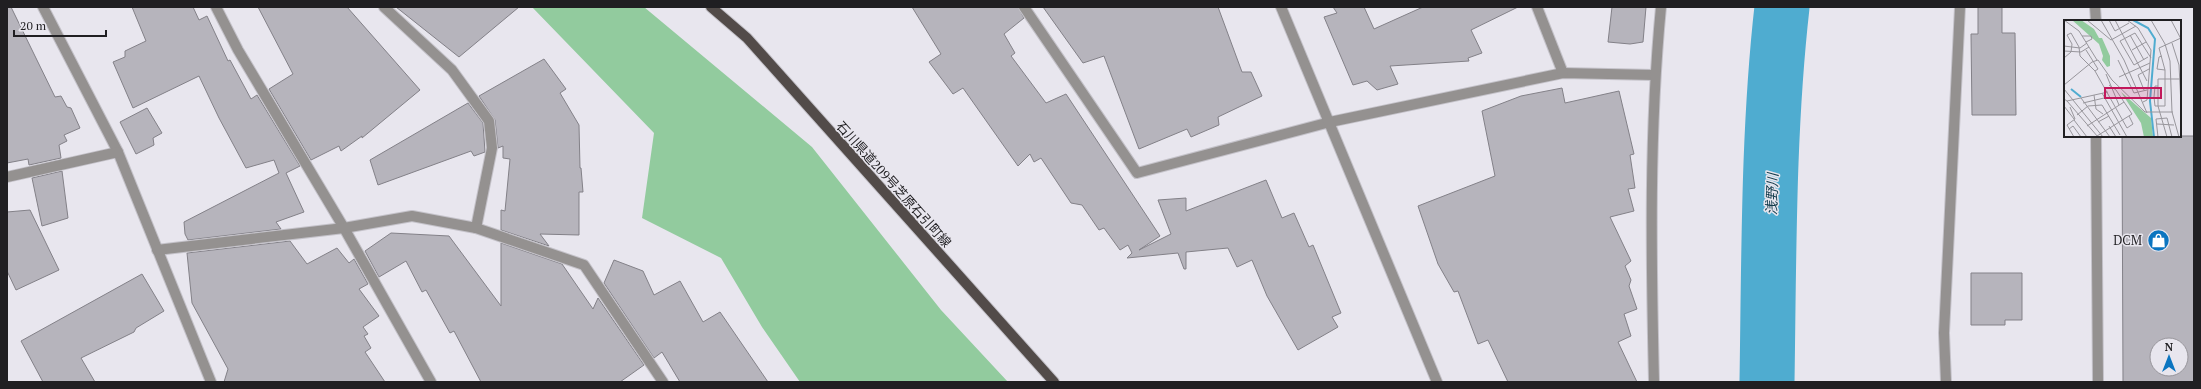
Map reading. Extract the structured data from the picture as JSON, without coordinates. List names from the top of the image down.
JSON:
{
  "streets": {
    "main road": ["石川県道209号芝原石引町線"]
  },
  "water": ["浅野川"],
  "places": {
    "shop": ["DCM"]
  },
  "scale_bar": "20 m",
  "north": "top"
}
